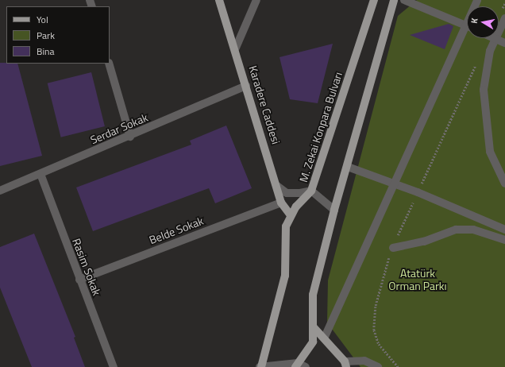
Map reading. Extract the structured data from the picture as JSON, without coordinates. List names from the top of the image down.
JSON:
{
  "streets": {
    "main road": ["Karadere Caddesi", "M. Zekai Konpara Bulvarı"],
    "street": ["Serdar Sokak", "Belde Sokak", "Rasim Sokak"]
  },
  "crossings": [
    ["Karadere Caddesi", "M. Zekai Konpara Bulvarı"],
    ["Karadere Caddesi", "Serdar Sokak"],
    ["Karadere Caddesi", "Belde Sokak"],
    ["Serdar Sokak", "Rasim Sokak"],
    ["Belde Sokak", "Rasim Sokak"]
  ],
  "parks": ["Atatürk Orman Parkı"],
  "legend": ["Yol", "Park", "Bina"],
  "north": "left"
}
